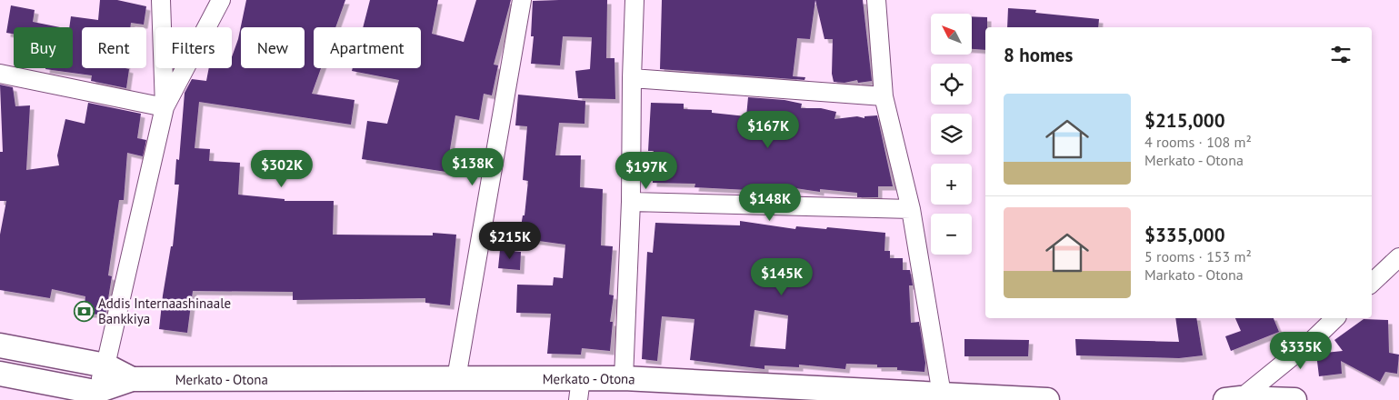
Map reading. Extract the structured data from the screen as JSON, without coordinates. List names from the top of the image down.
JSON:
{
  "streets": {
    "main road": ["Merkato - Otona"]
  },
  "places": {
    "bank": ["Addis Internaashinaale Bankkiya"]
  },
  "north": "top left",
  "page": {
    "map_buttons": ["+", "−"],
    "chip": [
      "Buy",
      "Rent",
      "Filters",
      "New",
      "Apartment"
    ],
    "heading": "8 homes",
    "list": [
      {
        "name": "$215,000",
        "note": "4 rooms · 108 m² · Merkato - Otona"
      },
      {
        "name": "$335,000",
        "note": "5 rooms · 153 m² · Markato - Otona"
      }
    ],
    "price": [
      "$167K",
      "$138K",
      "$302K",
      "$197K",
      "$148K",
      "$215K",
      "$145K",
      "$335K"
    ]
  }
}
